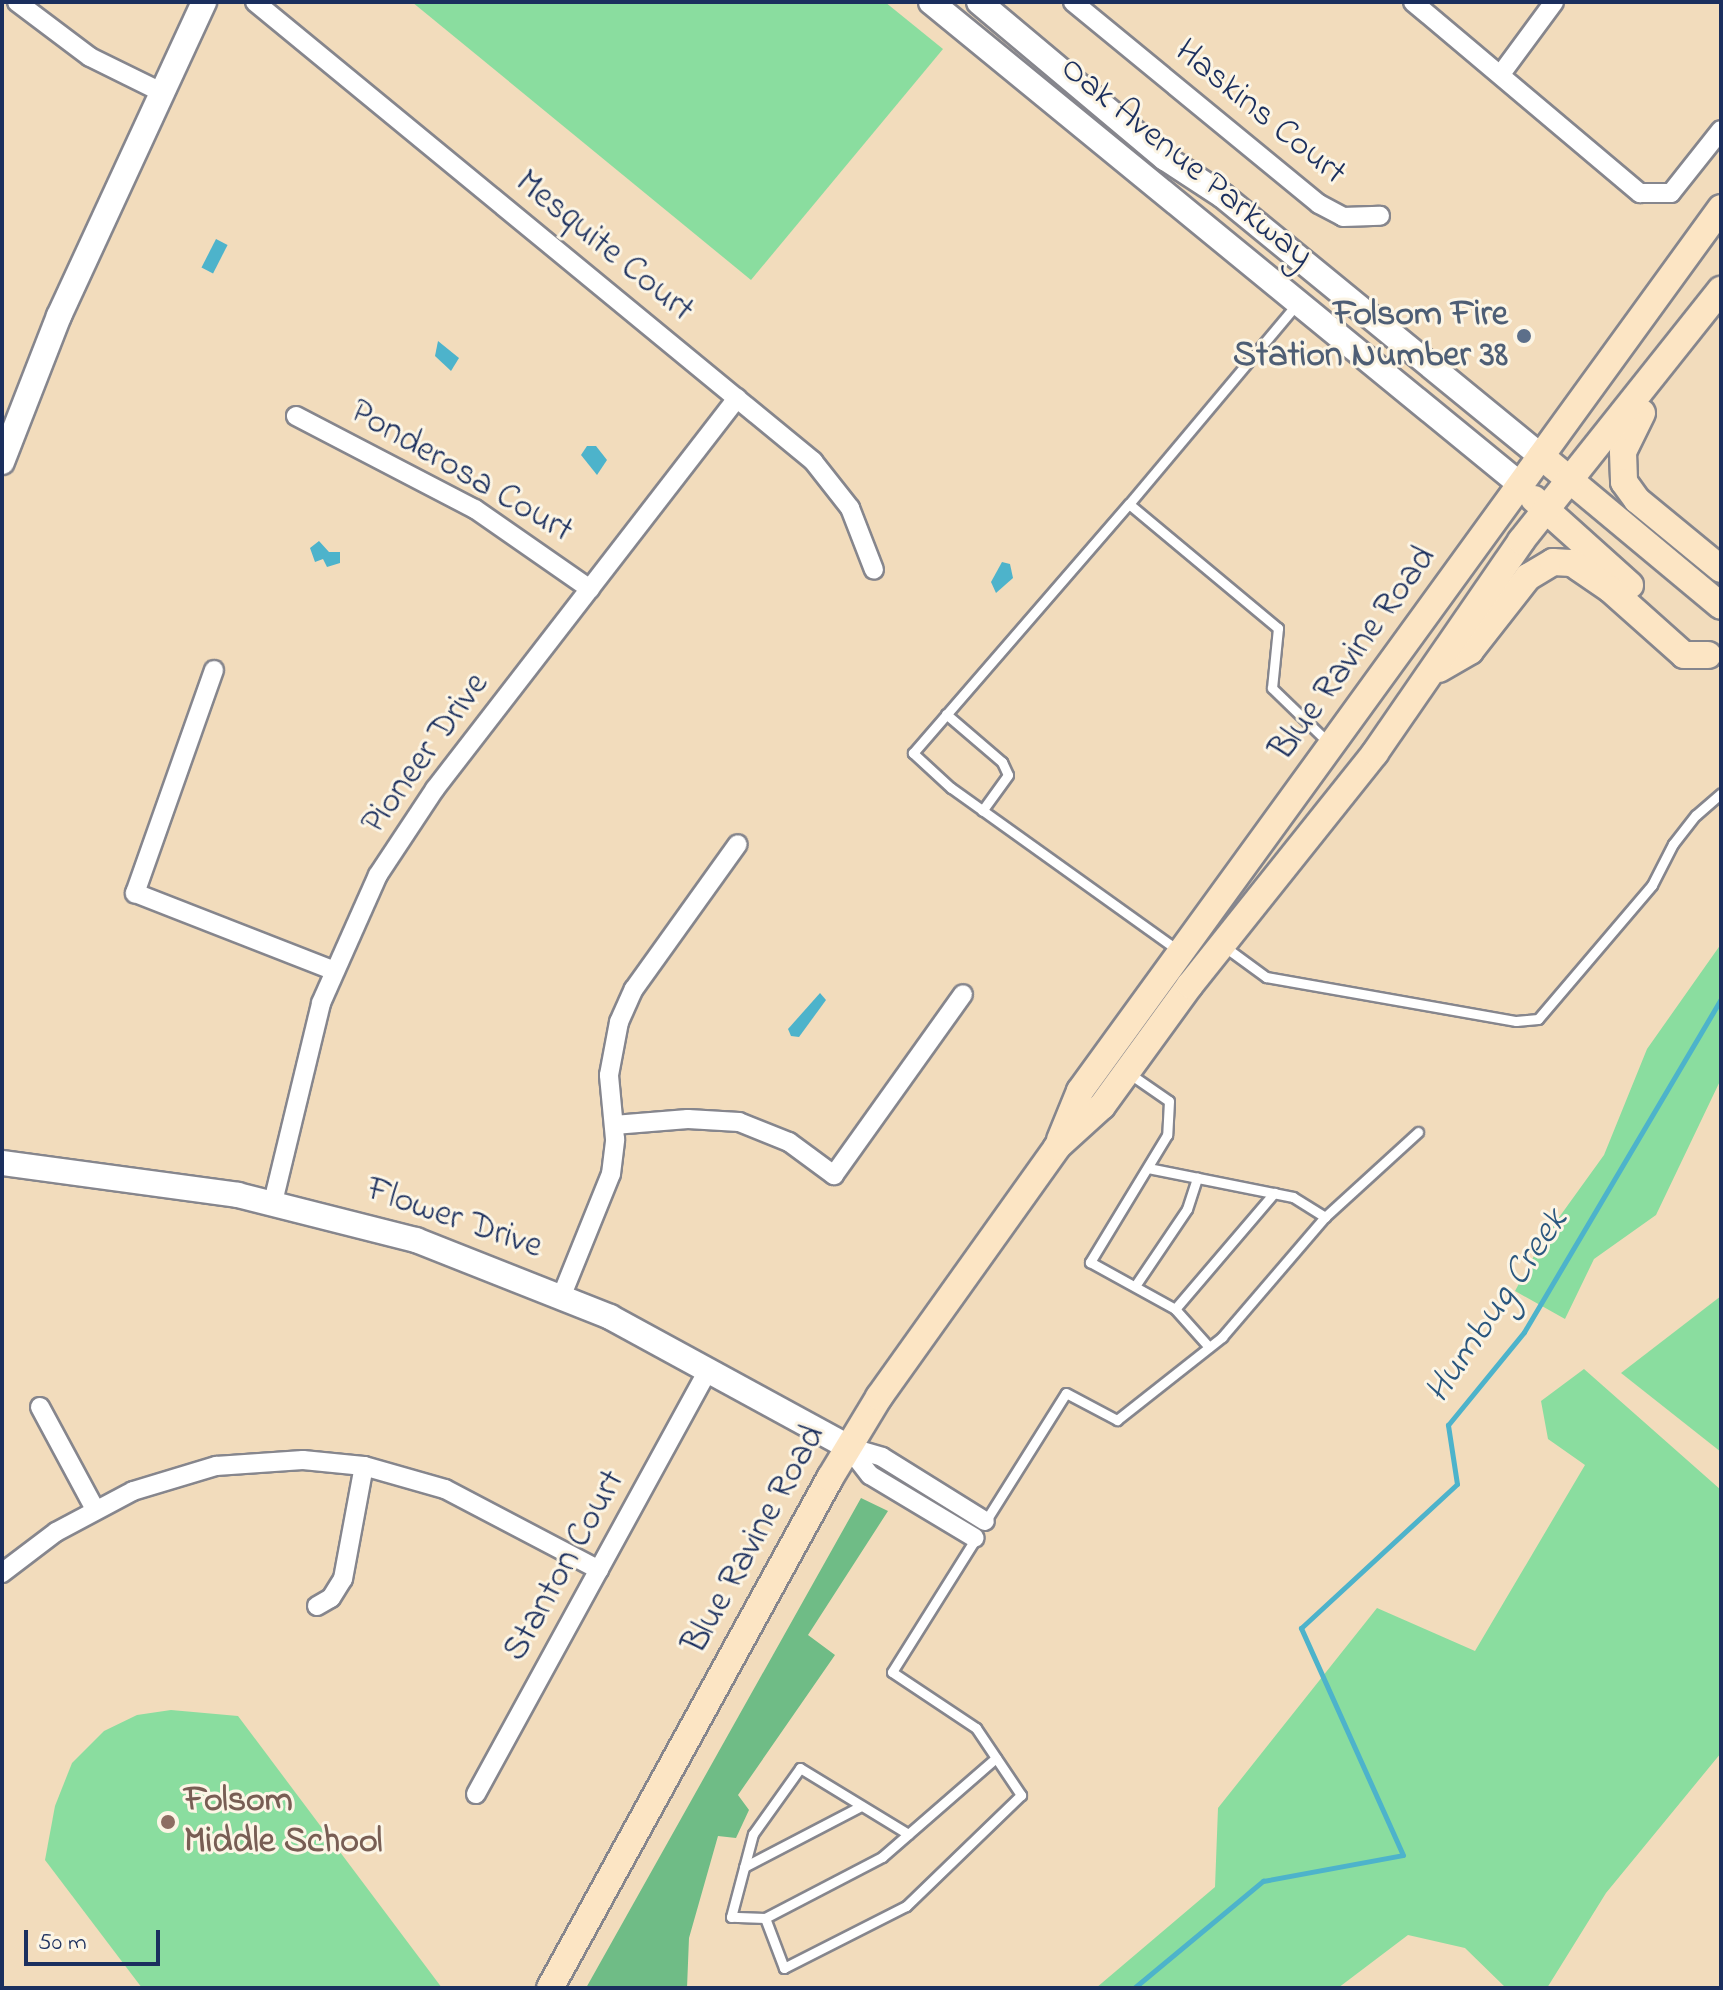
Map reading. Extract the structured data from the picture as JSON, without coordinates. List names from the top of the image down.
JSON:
{
  "streets": {
    "main road": ["Oak Avenue Parkway", "Blue Ravine Road"],
    "street": [
      "Haskins Court",
      "Mesquite Court",
      "Ponderosa Court",
      "Pioneer Drive",
      "Flower Drive",
      "Stanton Court"
    ]
  },
  "crossings": [
    ["Oak Avenue Parkway", "Blue Ravine Road"],
    ["Mesquite Court", "Pioneer Drive"],
    ["Ponderosa Court", "Pioneer Drive"],
    ["Blue Ravine Road", "Flower Drive"],
    ["Pioneer Drive", "Flower Drive"],
    ["Flower Drive", "Stanton Court"]
  ],
  "water": ["Humbug Creek"],
  "places": ["Folsom Fire Station Number 38", "Folsom Middle School"],
  "scale_bar": "50 m"
}
